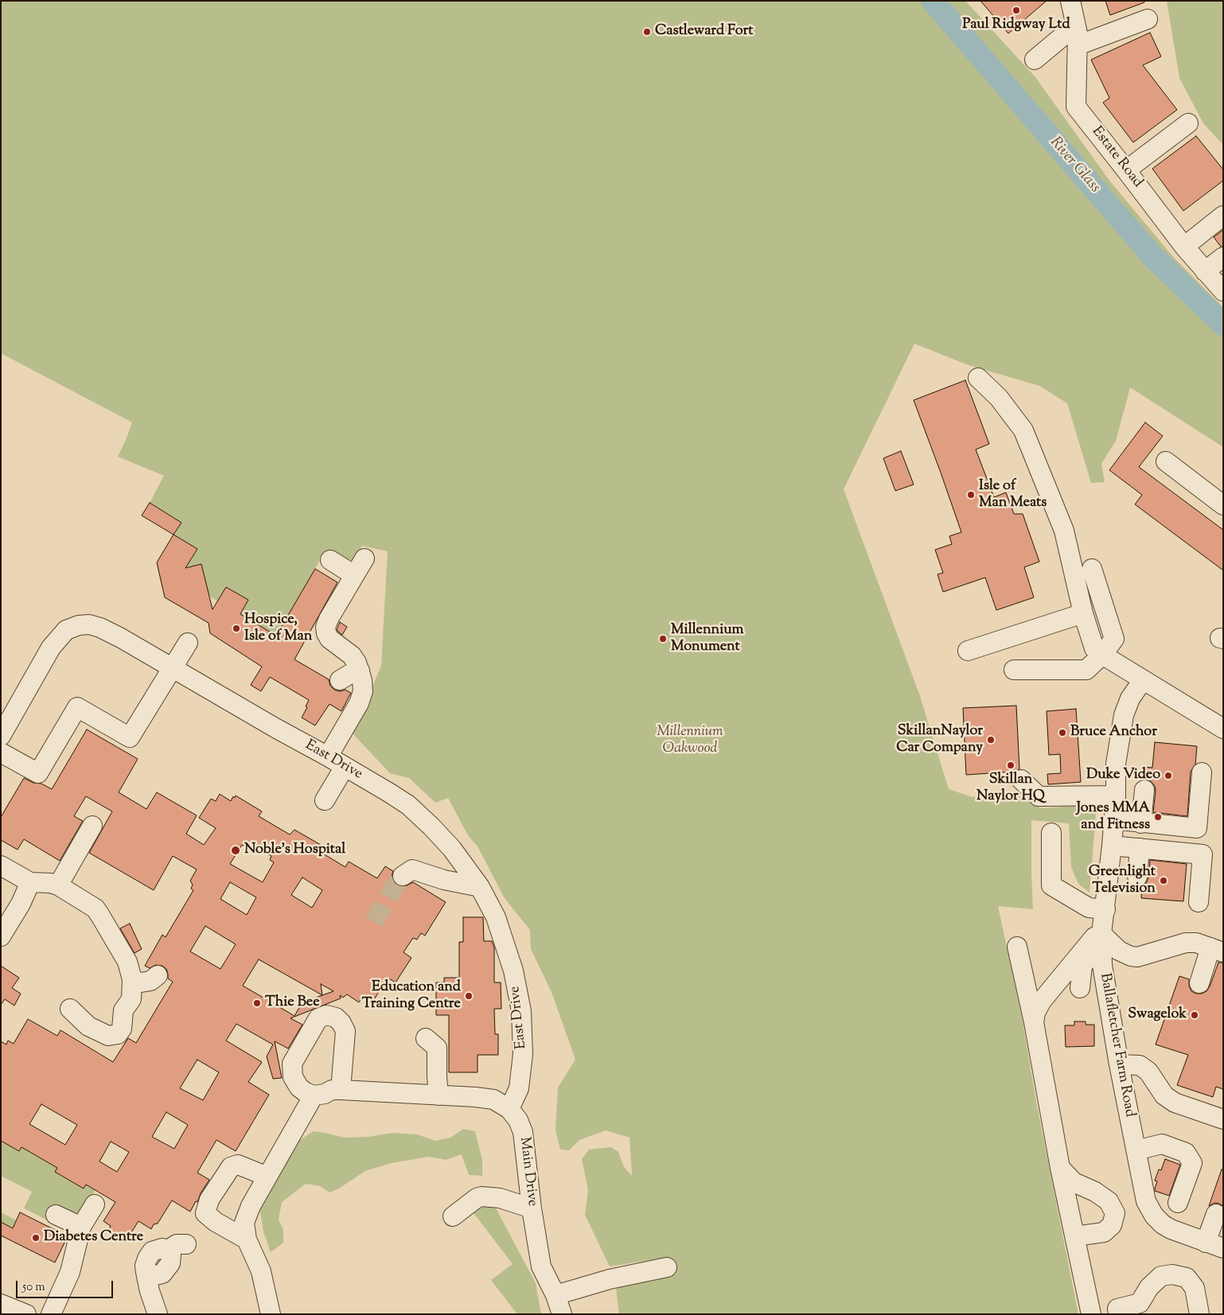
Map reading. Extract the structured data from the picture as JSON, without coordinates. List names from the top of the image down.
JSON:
{
  "streets": {
    "street": [
      "Estate Road",
      "East Drive",
      "Ballafletcher Farm Road",
      "Main Drive"
    ]
  },
  "crossings": [
    ["East Drive", "Main Drive"]
  ],
  "water": ["River Glass"],
  "parks": ["Millennium Oakwood"],
  "places": [
    "Paul Ridgway Ltd",
    "Castleward Fort",
    "Isle of Man Meats",
    "Hospice, Isle of Man",
    "Millennium Monument",
    "Bruce Anchor",
    "SkillanNaylor Car Company",
    "Skillan Naylor HQ",
    "Duke Video",
    "Jones MMA and Fitness",
    "Noble's Hospital",
    "Greenlight Television",
    "Education and Training Centre",
    "Thie Bee",
    "Swagelok",
    "Diabetes Centre"
  ],
  "scale_bar": "50 m"
}
